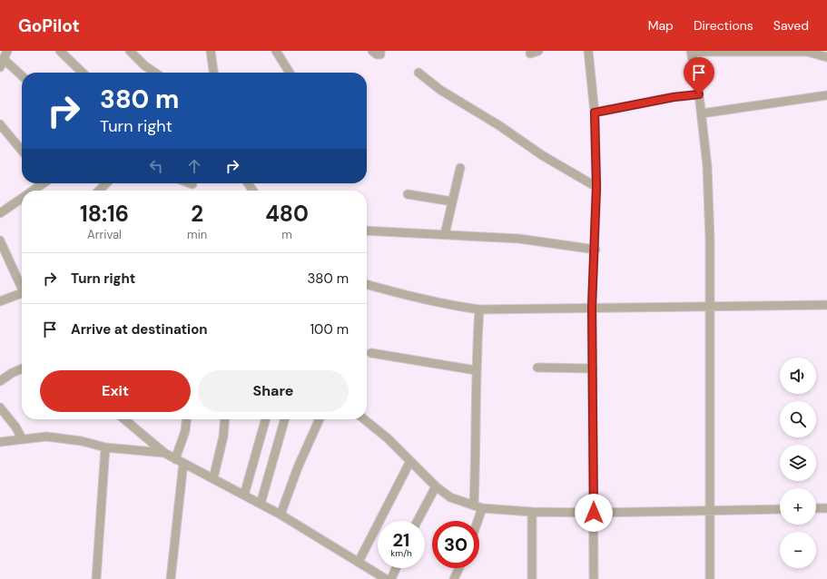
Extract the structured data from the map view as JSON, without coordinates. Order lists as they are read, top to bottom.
{
  "page": {
    "header": "GoPilot",
    "nav": ["Map", "Directions", "Saved"],
    "turn": ["380 m", "Turn right"],
    "eta": [
      "18:16",
      "Arrival",
      "2",
      "min",
      "480",
      "m"
    ],
    "list": [
      {
        "name": "Turn right",
        "value": "380 m"
      },
      {
        "name": "Arrive at destination",
        "value": "100 m"
      }
    ],
    "map_buttons": ["+", "−"],
    "buttons": ["Exit", "Share"],
    "speed": "21 km/h",
    "limit": "30"
  }
}
